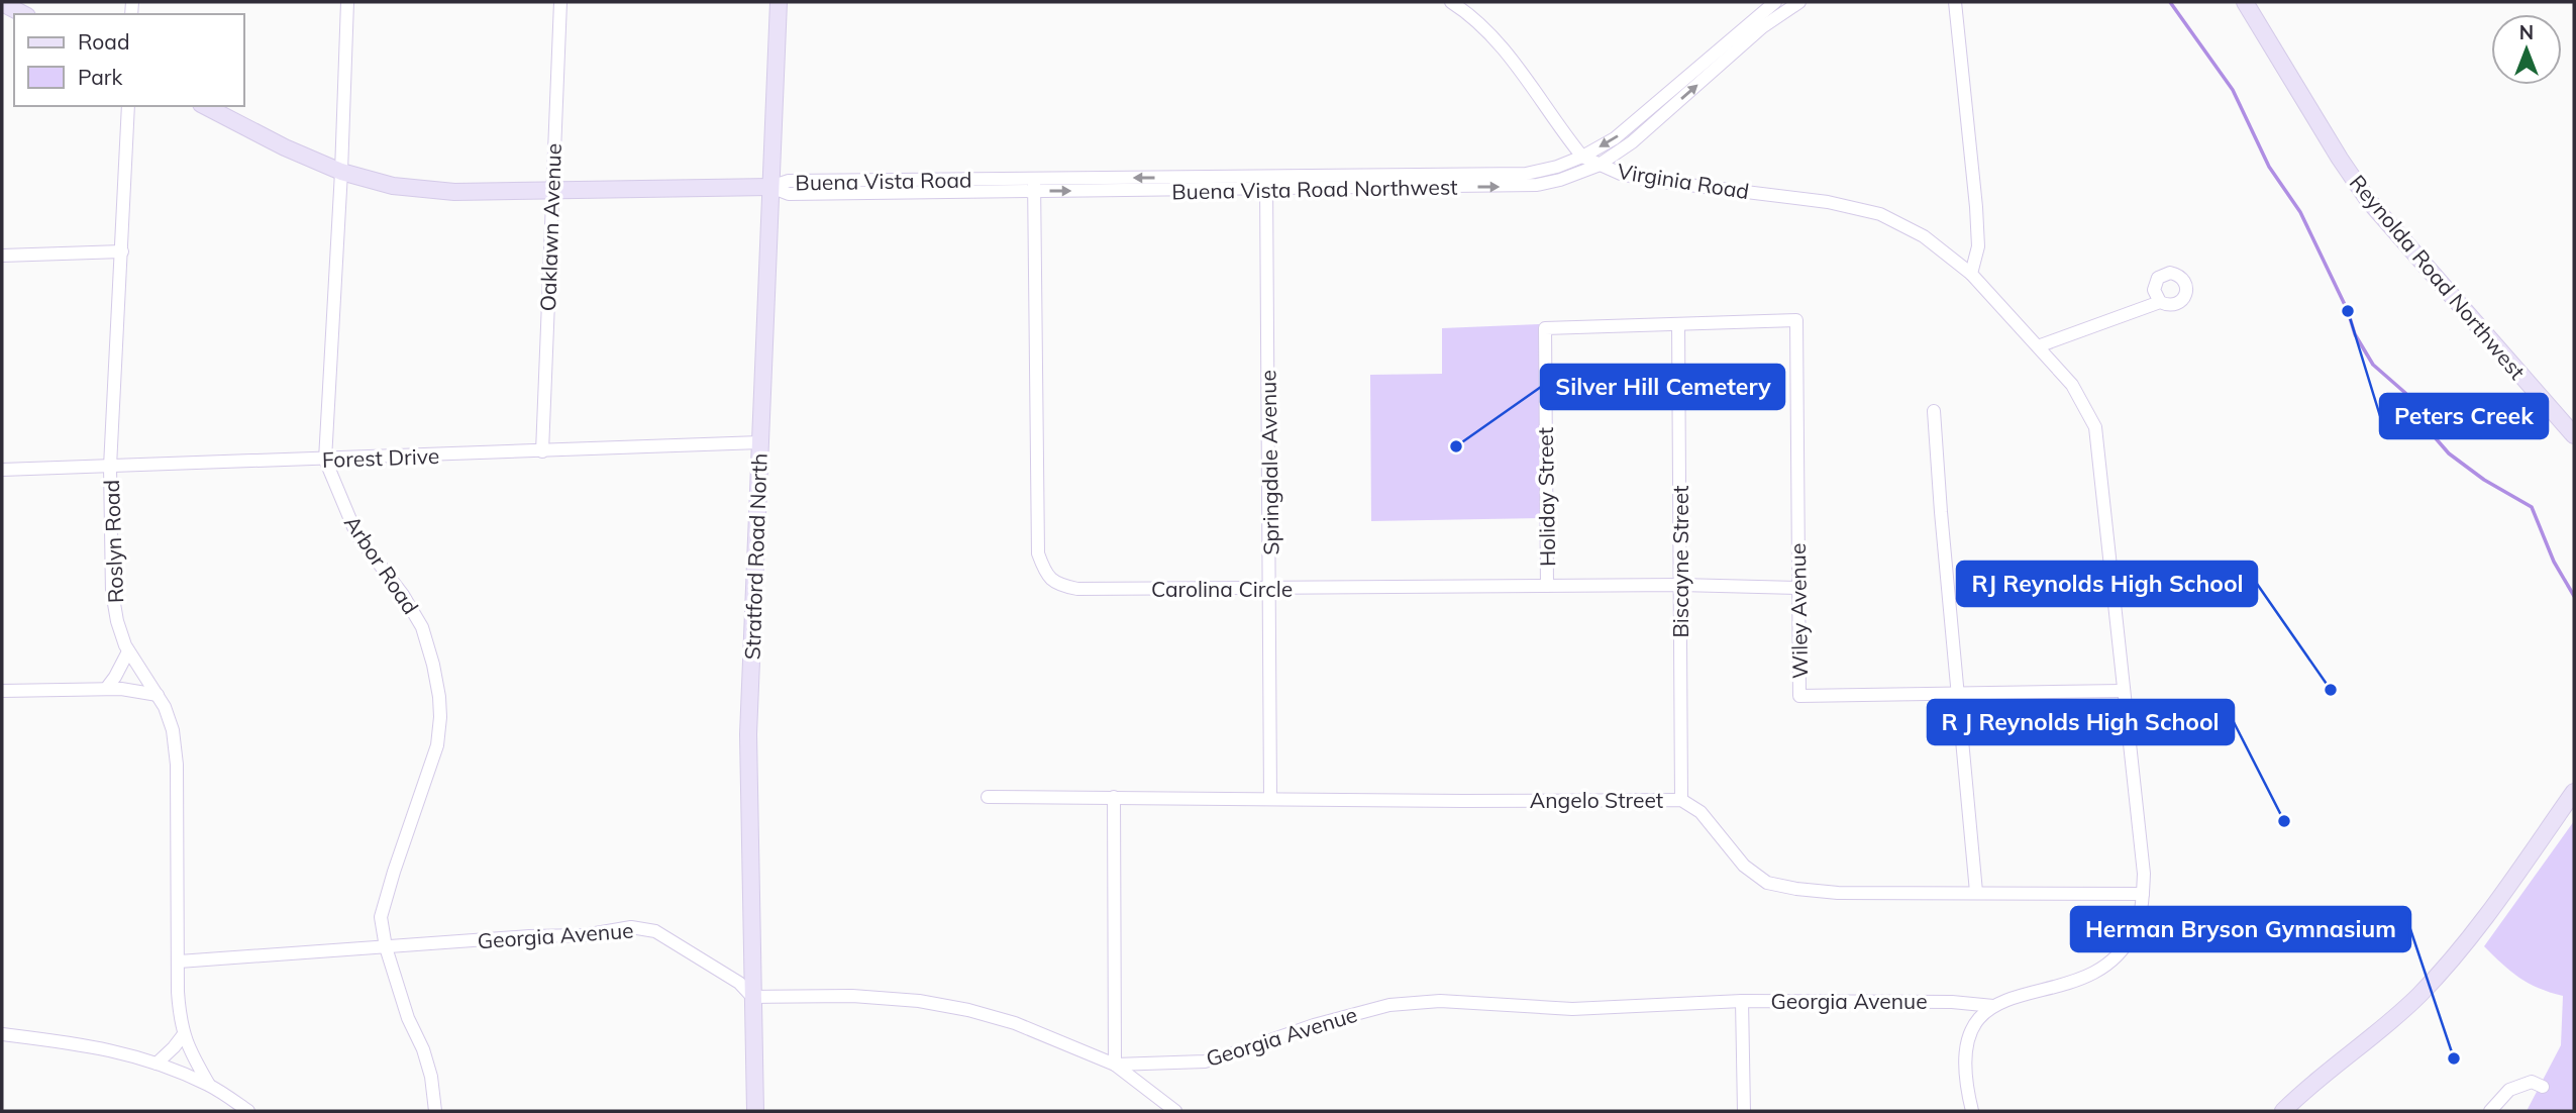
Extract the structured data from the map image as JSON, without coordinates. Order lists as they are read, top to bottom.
{
  "streets": {
    "main road": ["Buena Vista Road", "Reynolda Road Northwest", "Stratford Road North"],
    "street": [
      "Virginia Road",
      "Buena Vista Road Northwest",
      "Oaklawn Avenue",
      "Forest Drive",
      "Springdale Avenue",
      "Holiday Street",
      "Roslyn Road",
      "Biscayne Street",
      "Arbor Road",
      "Carolina Circle",
      "Wiley Avenue",
      "Angelo Street",
      "Georgia Avenue"
    ]
  },
  "crossings": [
    ["Buena Vista Road", "Virginia Road"],
    ["Buena Vista Road", "Buena Vista Road Northwest"],
    ["Buena Vista Road", "Oaklawn Avenue"],
    ["Buena Vista Road", "Springdale Avenue"],
    ["Buena Vista Road", "Stratford Road North"],
    ["Buena Vista Road", "Arbor Road"],
    ["Buena Vista Road", "Carolina Circle"],
    ["Virginia Road", "Buena Vista Road Northwest"],
    ["Virginia Road", "Wiley Avenue"],
    ["Virginia Road", "Angelo Street"],
    ["Virginia Road", "Georgia Avenue"],
    ["Buena Vista Road Northwest", "Springdale Avenue"],
    ["Oaklawn Avenue", "Forest Drive"],
    ["Forest Drive", "Roslyn Road"],
    ["Forest Drive", "Stratford Road North"],
    ["Forest Drive", "Arbor Road"],
    ["Springdale Avenue", "Carolina Circle"],
    ["Springdale Avenue", "Angelo Street"],
    ["Holiday Street", "Biscayne Street"],
    ["Holiday Street", "Carolina Circle"],
    ["Holiday Street", "Wiley Avenue"],
    ["Roslyn Road", "Georgia Avenue"],
    ["Stratford Road North", "Georgia Avenue"],
    ["Biscayne Street", "Carolina Circle"],
    ["Biscayne Street", "Wiley Avenue"],
    ["Biscayne Street", "Angelo Street"],
    ["Arbor Road", "Georgia Avenue"],
    ["Carolina Circle", "Wiley Avenue"]
  ],
  "places": [
    "Peters Creek",
    "Silver Hill Cemetery",
    "RJ Reynolds High School",
    "R J Reynolds High School",
    "Herman Bryson Gymnasium"
  ],
  "legend": ["Road", "Park"],
  "north": "top"
}
